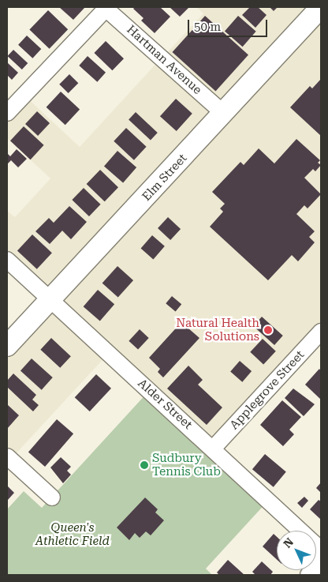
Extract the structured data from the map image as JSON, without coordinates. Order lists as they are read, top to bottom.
{
  "streets": {
    "main road": ["Elm Street"],
    "street": ["Hartman Avenue", "Applegrove Street", "Alder Street"]
  },
  "crossings": [
    ["Hartman Avenue", "Elm Street"],
    ["Elm Street", "Alder Street"],
    ["Applegrove Street", "Alder Street"]
  ],
  "parks": ["Queen's Athletic Field"],
  "places": ["Natural Health Solutions", "Sudbury Tennis Club"],
  "scale_bar": "50 m",
  "north": "top left"
}
